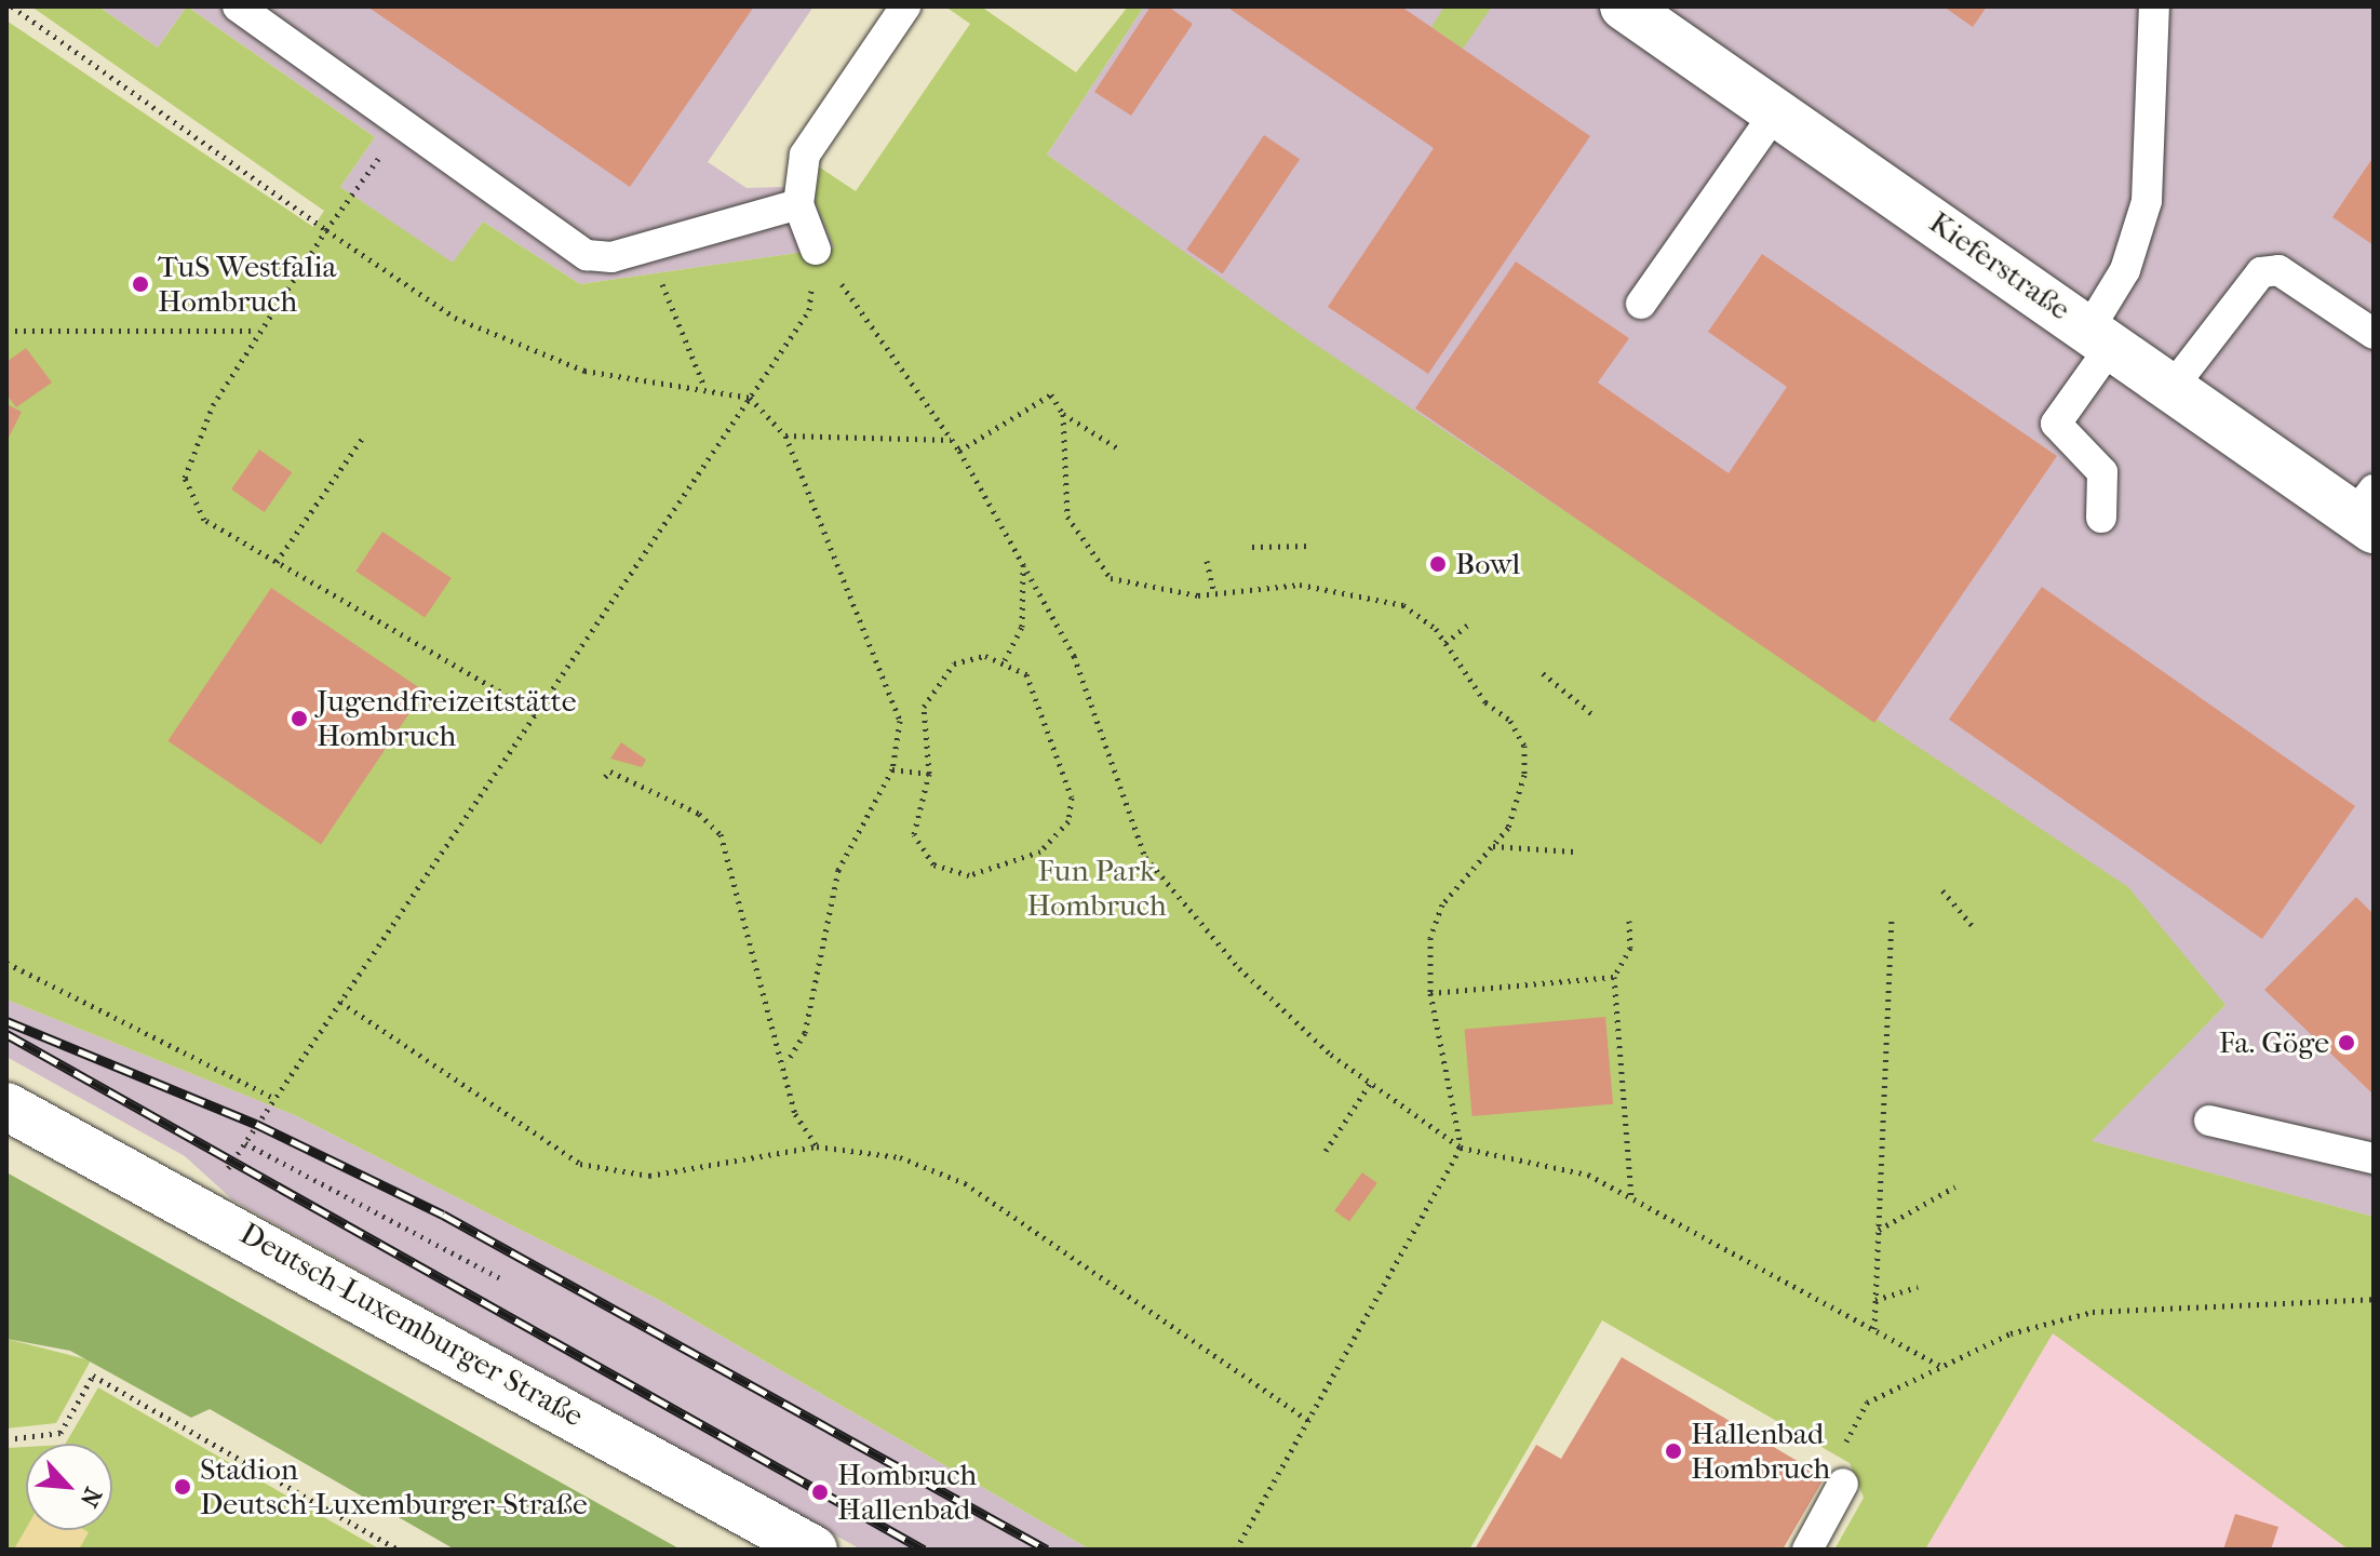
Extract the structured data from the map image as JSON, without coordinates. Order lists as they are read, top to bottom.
{
  "streets": {
    "street": ["Kieferstraße", "Deutsch-Luxemburger Straße"]
  },
  "parks": ["Fun Park Hombruch"],
  "places": [
    "TuS Westfalia Hombruch",
    "Bowl",
    "Jugendfreizeitstätte Hombruch",
    "Fa. Göge",
    "Hallenbad Hombruch",
    "Stadion Deutsch-Luxemburger-Straße",
    "Hombruch Hallenbad"
  ],
  "north": "bottom right"
}
